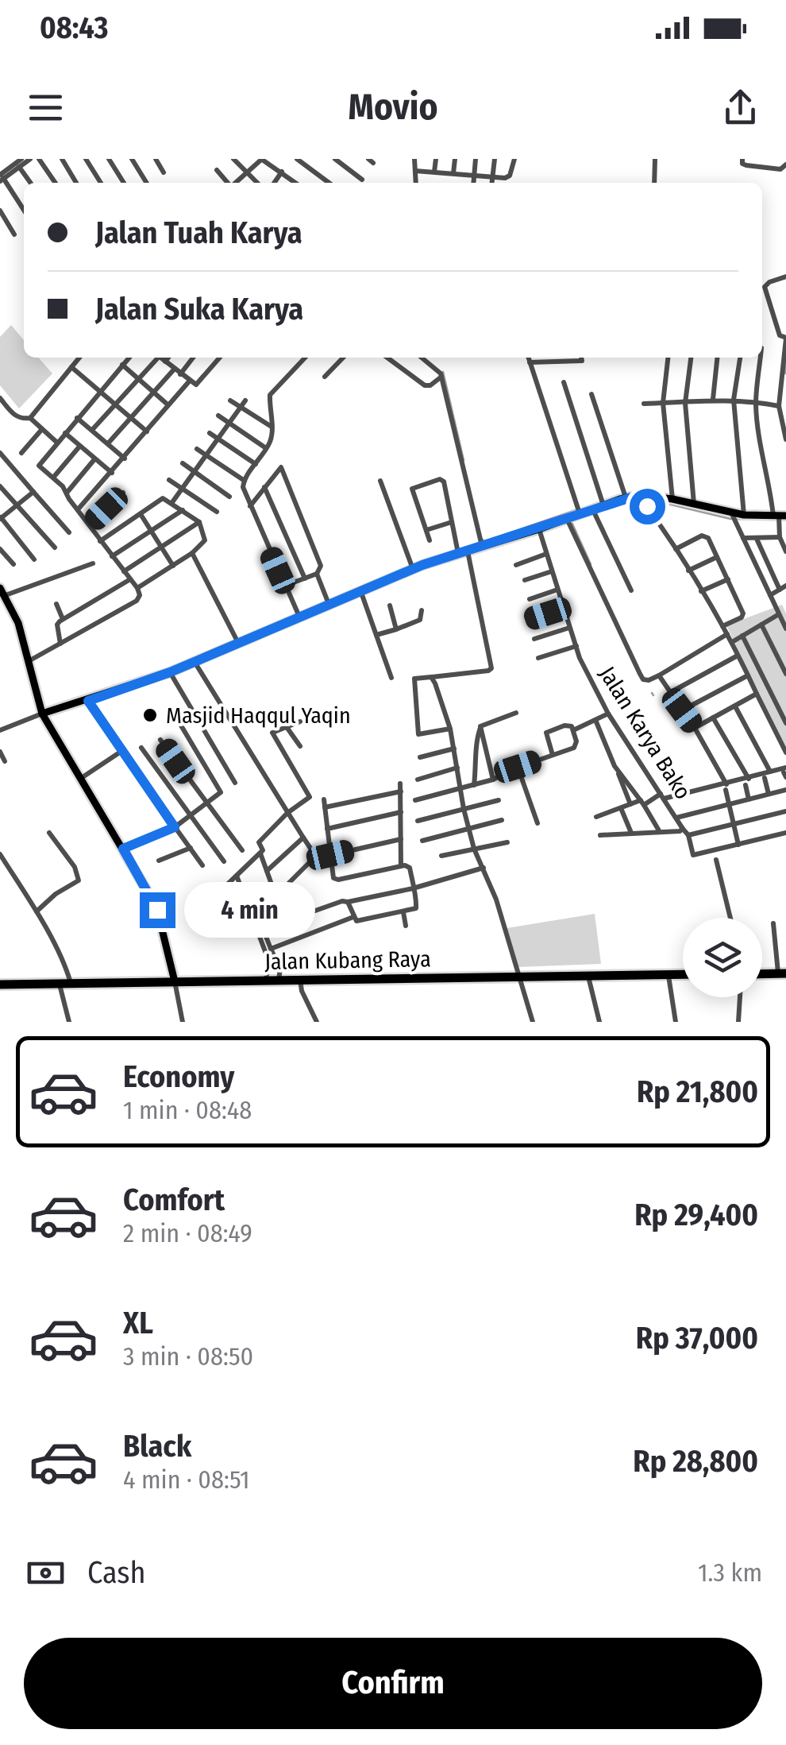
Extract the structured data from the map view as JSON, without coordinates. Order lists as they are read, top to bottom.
{
  "streets": {
    "highway": ["Jalan Kubang Raya"],
    "street": ["Jalan Karya Bako"]
  },
  "places": ["Masjid Haqqul Yaqin"],
  "page": {
    "status": "08:43",
    "header": "Movio",
    "banner": ["Jalan Tuah Karya", "Jalan Suka Karya"],
    "bubble": "4 min",
    "list": [
      {
        "name": "Economy",
        "note": "1 min · 08:48",
        "value": "Rp 21,800"
      },
      {
        "name": "Comfort",
        "note": "2 min · 08:49",
        "value": "Rp 29,400"
      },
      {
        "name": "XL",
        "note": "3 min · 08:50",
        "value": "Rp 37,000"
      },
      {
        "name": "Black",
        "note": "4 min · 08:51",
        "value": "Rp 28,800"
      }
    ],
    "pay": ["Cash", "1.3 km"],
    "buttons": "Confirm"
  }
}
